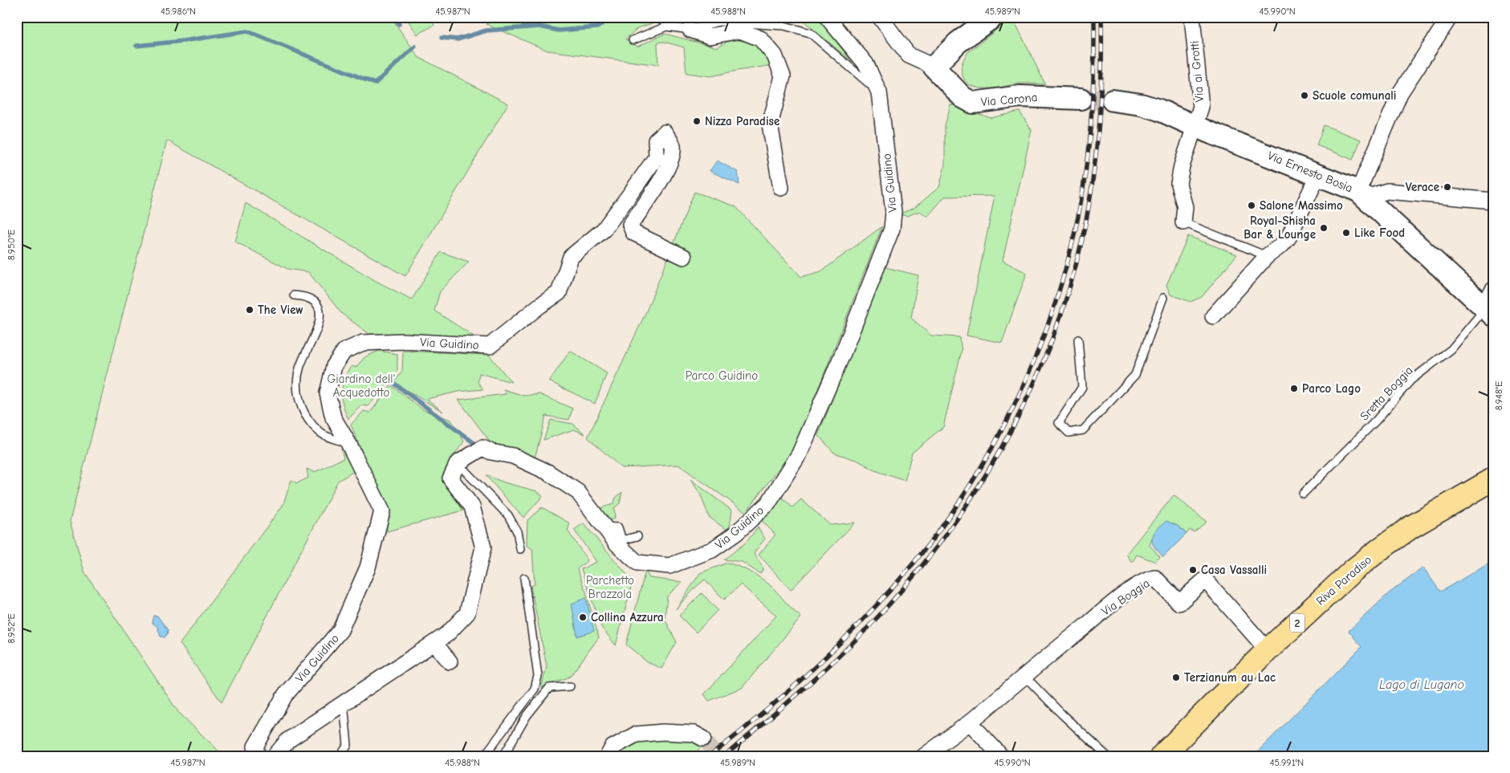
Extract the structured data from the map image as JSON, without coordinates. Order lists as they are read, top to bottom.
{
  "streets": {
    "main road": ["Riva Paradiso", "2"],
    "street": [
      "Via ai Grotti",
      "Via Carona",
      "Via Ernesto Bosia",
      "Via Guidino",
      "Via Boggia"
    ],
    "lane": ["Sretta Boggia"]
  },
  "crossings": [
    ["Via ai Grotti", "Via Ernesto Bosia"],
    ["Via Ernesto Bosia", "Sretta Boggia"],
    ["Riva Paradiso", "Via Boggia"]
  ],
  "water": ["Lago di Lugano"],
  "parks": ["Parco Guidino", "Giardino dell' Acquedotto", "Parchetto Brazzola"],
  "places": [
    "Scuole comunali",
    "Nizza Paradise",
    "Verace",
    "Salone Massimo",
    "Royal-Shisha Bar & Lounge",
    "Like Food",
    "The View",
    "Parco Lago",
    "Casa Vassalli",
    "Collina Azzura",
    "Terzianum au Lac"
  ],
  "coordinates": [
    "45.986°N",
    "45.987°N",
    "45.988°N",
    "45.989°N",
    "45.990°N",
    "8.950°E",
    "8.948°E",
    "8.952°E",
    "45.991°N"
  ]
}
